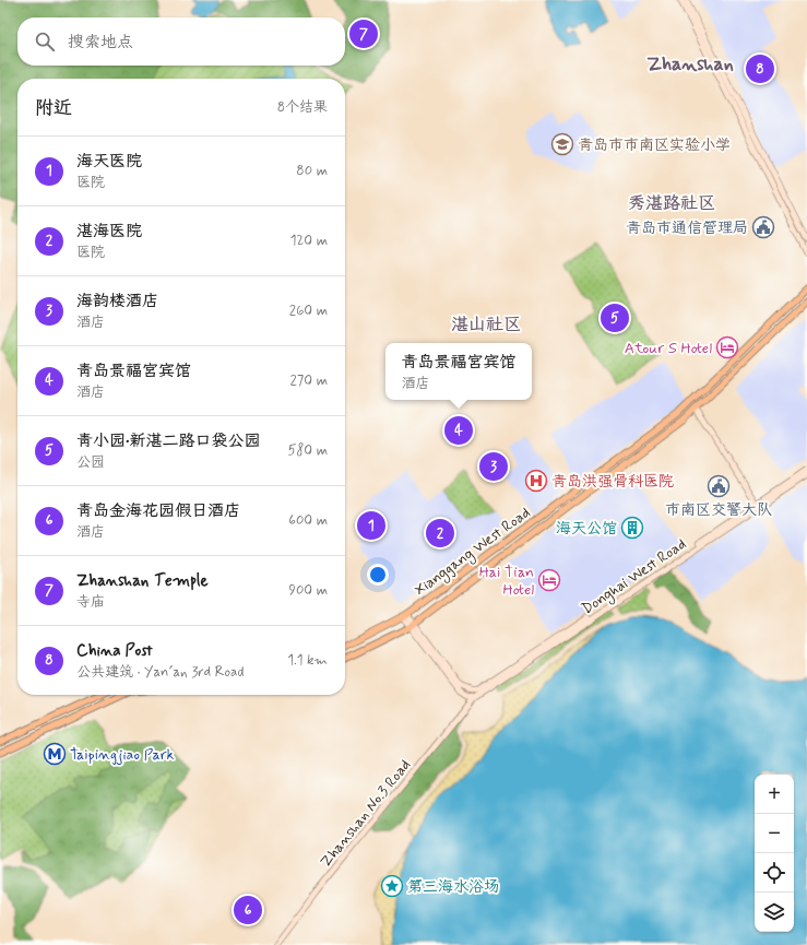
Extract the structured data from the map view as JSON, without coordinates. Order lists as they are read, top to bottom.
{
  "streets": {
    "main road": ["Xianggang West Road", "Donghai West Road", "Zhanshan No.3 Road"]
  },
  "crossings": [
    ["Xianggang West Road", "Donghai West Road"],
    ["Donghai West Road", "Zhanshan No.3 Road"]
  ],
  "districts": ["Zhanshan", "秀湛路社区", "湛山社区"],
  "places": {
    "school or university": ["青岛市市南区实验小学"],
    "public building": ["青岛市通信管理局", "市南区交警大队"],
    "hotel": ["Atour S Hotel", "Hai Tian Hotel"],
    "hospital": ["青岛洪强骨科医院"],
    "building": ["海天公馆"],
    "metro station": ["Taipingjiao Park"],
    "place": ["第三海水浴场"]
  },
  "page": {
    "pins": [
      "7",
      "8",
      "5",
      "4",
      "3",
      "1",
      "2",
      "6"
    ],
    "search": "搜索地点",
    "heading": ["附近", "8个结果"],
    "list": [
      {
        "mark": "1",
        "name": "海天医院",
        "note": "医院",
        "value": "80 m"
      },
      {
        "mark": "2",
        "name": "湛海医院",
        "note": "医院",
        "value": "120 m"
      },
      {
        "mark": "3",
        "name": "海韵楼酒店",
        "note": "酒店",
        "value": "260 m"
      },
      {
        "mark": "4",
        "name": "青岛景福宫宾馆",
        "note": "酒店",
        "value": "270 m"
      },
      {
        "mark": "5",
        "name": "青小园·新湛二路口袋公园",
        "note": "公园",
        "value": "580 m"
      },
      {
        "mark": "6",
        "name": "青岛金海花园假日酒店",
        "note": "酒店",
        "value": "600 m"
      },
      {
        "mark": "7",
        "name": "Zhanshan Temple",
        "note": "寺庙",
        "value": "900 m"
      },
      {
        "mark": "8",
        "name": "China Post",
        "note": "公共建筑 · Yan´an 3rd Road",
        "value": "1.1 km"
      }
    ],
    "popup": ["青岛景福宫宾馆", "酒店"],
    "map_buttons": ["+", "−"]
  }
}
